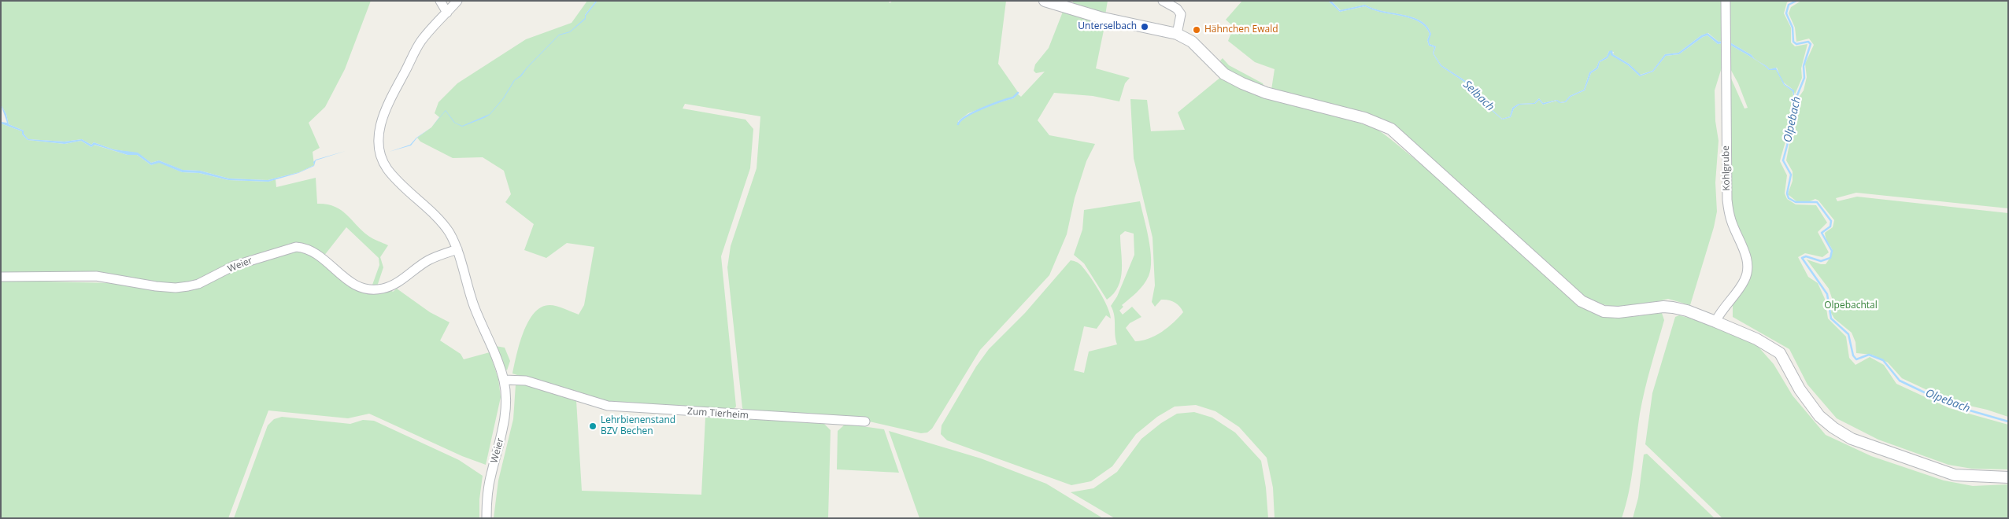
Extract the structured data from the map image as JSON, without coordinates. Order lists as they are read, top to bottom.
{
  "streets": {
    "street": ["Kohlgrube", "Weier", "Zum Tierheim"]
  },
  "crossings": [
    ["Weier", "Zum Tierheim"]
  ],
  "water": ["Selbach", "Olpebach"],
  "parks": ["Olpebachtal"],
  "places": ["Unterselbach", "Hähnchen Ewald", "Lehrbienenstand BZV Bechen"]
}
